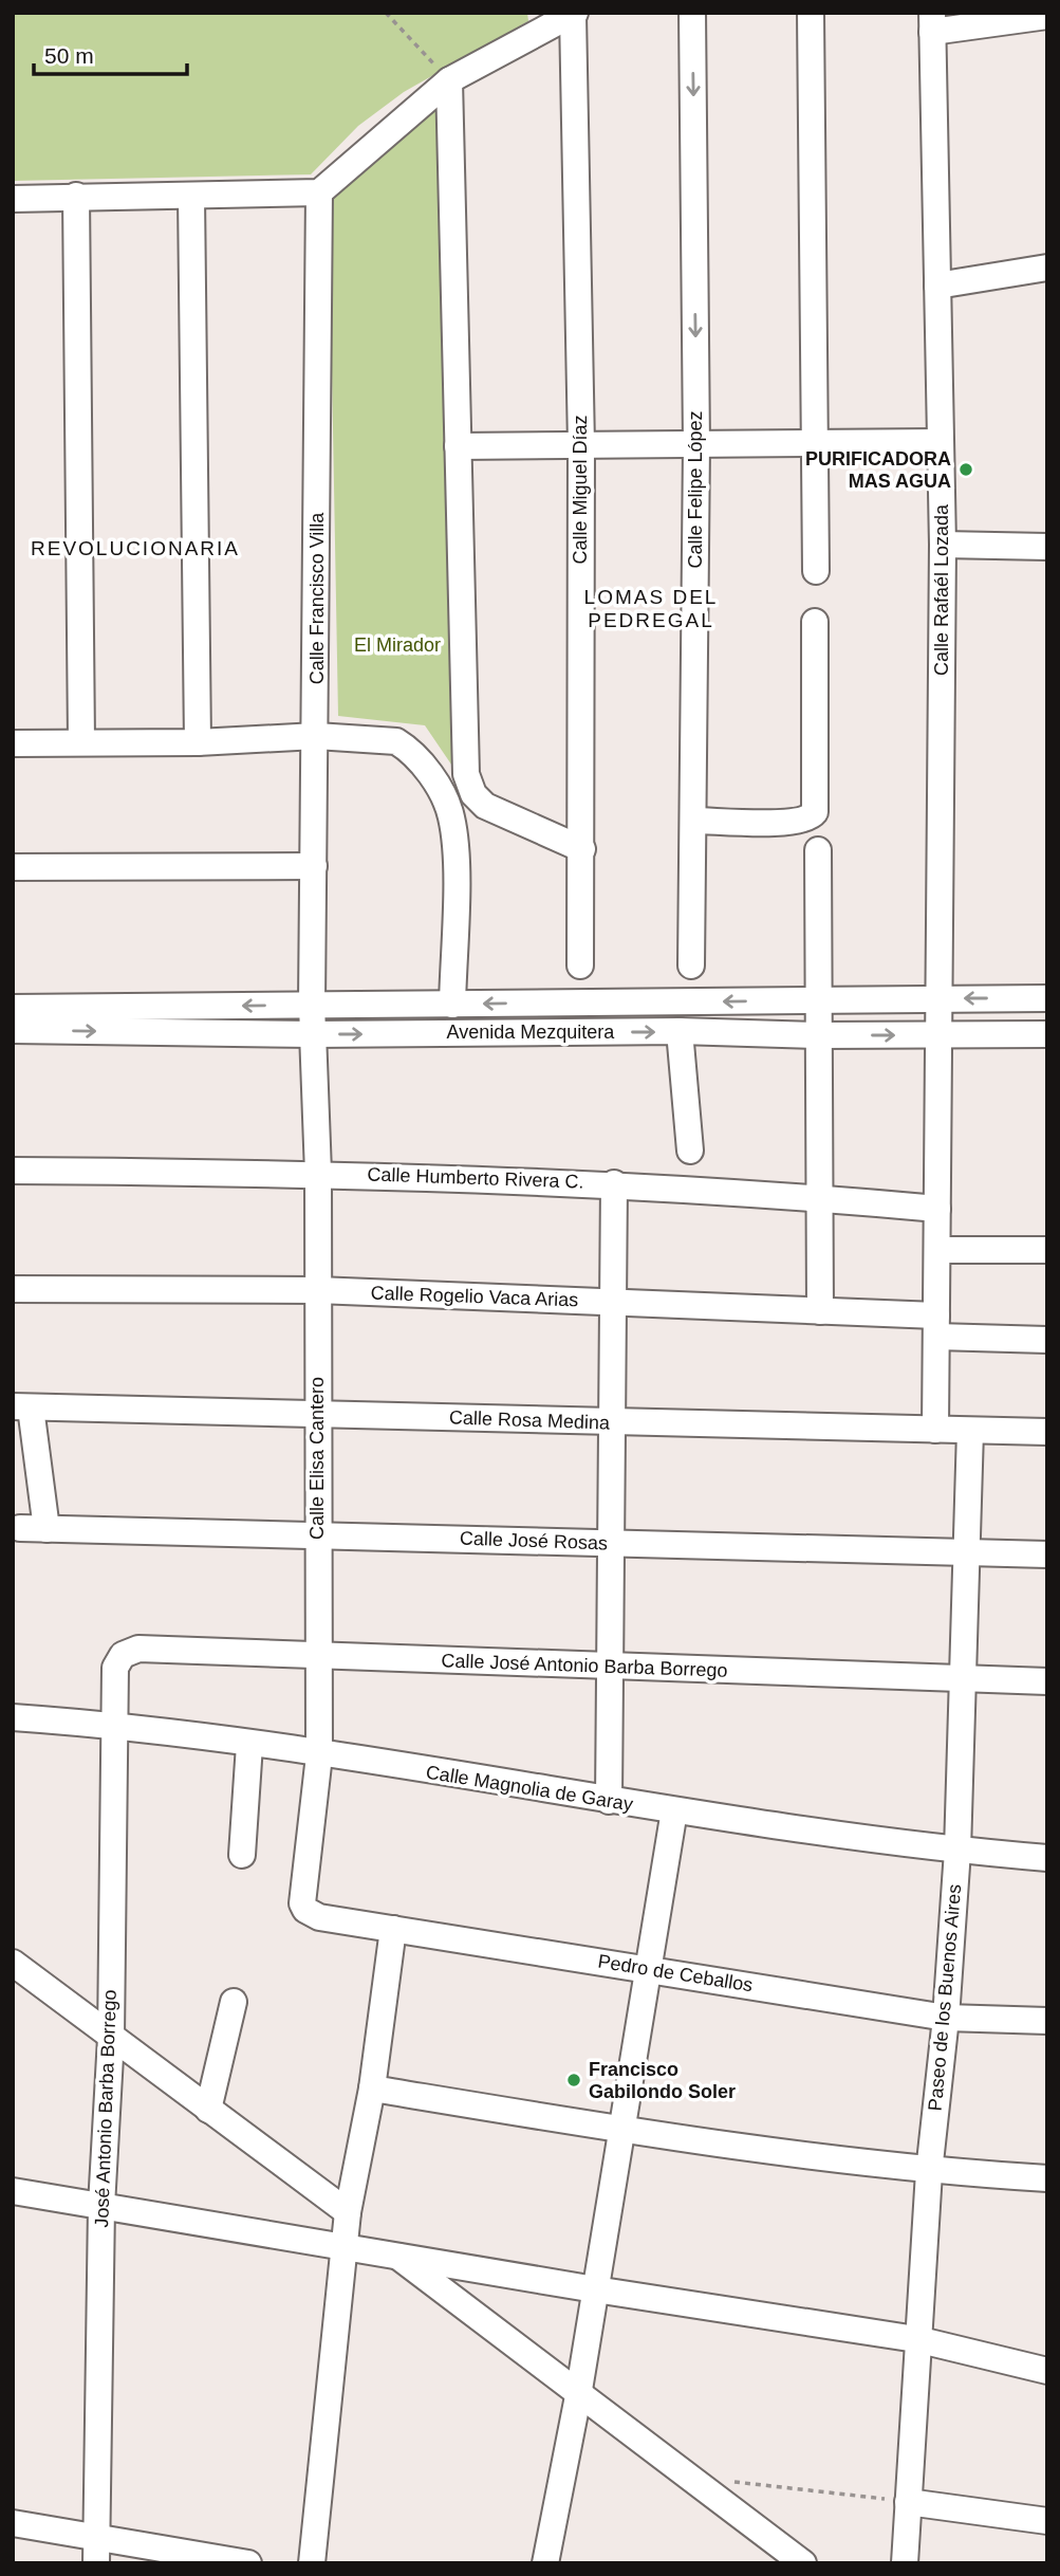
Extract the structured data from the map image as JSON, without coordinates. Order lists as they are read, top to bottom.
{
  "streets": {
    "street": [
      "Calle Miguel Díaz",
      "Calle Felipe López",
      "Calle Rafaél Lozada",
      "Calle Francisco Villa",
      "Avenida Mezquitera",
      "Calle Humberto Rivera C.",
      "Calle Rogelio Vaca Arias",
      "Calle Rosa Medina",
      "Calle Elisa Cantero",
      "Calle José Rosas",
      "Calle José Antonio Barba Borrego",
      "Calle Magnolia de Garay",
      "Pedro de Ceballos",
      "Paseo de los Buenos Aires",
      "José Antonio Barba Borrego"
    ]
  },
  "crossings": [
    ["Calle Rafaél Lozada", "Avenida Mezquitera"],
    ["Calle Rafaél Lozada", "Calle Humberto Rivera C."],
    ["Calle Rafaél Lozada", "Calle Rogelio Vaca Arias"],
    ["Calle Rafaél Lozada", "Calle Rosa Medina"],
    ["Calle Francisco Villa", "Avenida Mezquitera"],
    ["Calle Francisco Villa", "Calle Elisa Cantero"],
    ["Avenida Mezquitera", "Calle Elisa Cantero"],
    ["Calle Humberto Rivera C.", "Calle Elisa Cantero"],
    ["Calle Rogelio Vaca Arias", "Calle Elisa Cantero"],
    ["Calle Rosa Medina", "Calle Elisa Cantero"],
    ["Calle Rosa Medina", "Calle José Rosas"],
    ["Calle Rosa Medina", "Paseo de los Buenos Aires"],
    ["Calle Elisa Cantero", "Calle José Rosas"],
    ["Calle Elisa Cantero", "Calle José Antonio Barba Borrego"],
    ["Calle Elisa Cantero", "Calle Magnolia de Garay"],
    ["Calle Elisa Cantero", "Pedro de Ceballos"],
    ["Calle José Rosas", "Paseo de los Buenos Aires"],
    ["Calle José Antonio Barba Borrego", "Paseo de los Buenos Aires"],
    ["Calle José Antonio Barba Borrego", "José Antonio Barba Borrego"],
    ["Calle Magnolia de Garay", "Paseo de los Buenos Aires"],
    ["Calle Magnolia de Garay", "José Antonio Barba Borrego"],
    ["Pedro de Ceballos", "Paseo de los Buenos Aires"]
  ],
  "districts": ["REVOLUCIONARIA", "LOMAS DEL PEDREGAL"],
  "parks": ["El Mirador"],
  "places": ["PURIFICADORA MAS AGUA", "Francisco Gabilondo Soler"],
  "scale_bar": "50 m"
}
